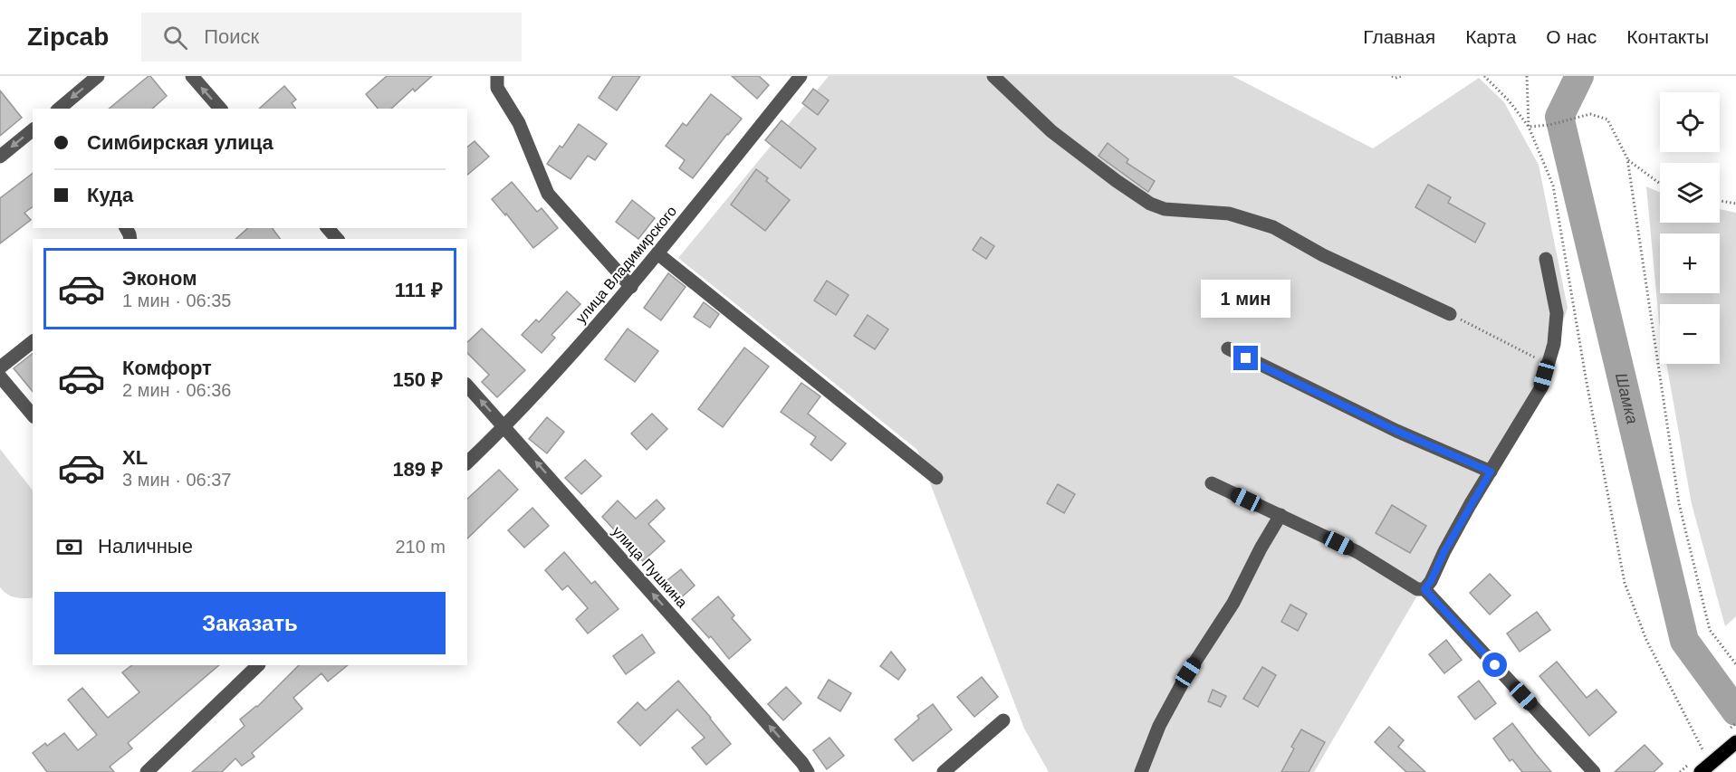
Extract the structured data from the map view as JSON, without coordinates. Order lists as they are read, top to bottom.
{
  "streets": {
    "street": ["улица Владимирского", "улица Пушкина"]
  },
  "crossings": [
    ["улица Владимирского", "улица Пушкина"]
  ],
  "one_way": ["улица Пушкина"],
  "water": ["Шамка"],
  "page": {
    "header": "Zipcab",
    "search": "Поиск",
    "nav": [
      "Главная",
      "Карта",
      "О нас",
      "Контакты"
    ],
    "map_buttons": ["+", "−"],
    "banner": ["Симбирская улица", "Куда"],
    "list": [
      {
        "name": "Эконом",
        "note": "1 мин · 06:35",
        "value": "111 ₽"
      },
      {
        "name": "Комфорт",
        "note": "2 мин · 06:36",
        "value": "150 ₽"
      },
      {
        "name": "XL",
        "note": "3 мин · 06:37",
        "value": "189 ₽"
      }
    ],
    "bubble": "1 мин",
    "pay": ["Наличные", "210 m"],
    "buttons": "Заказать"
  }
}
